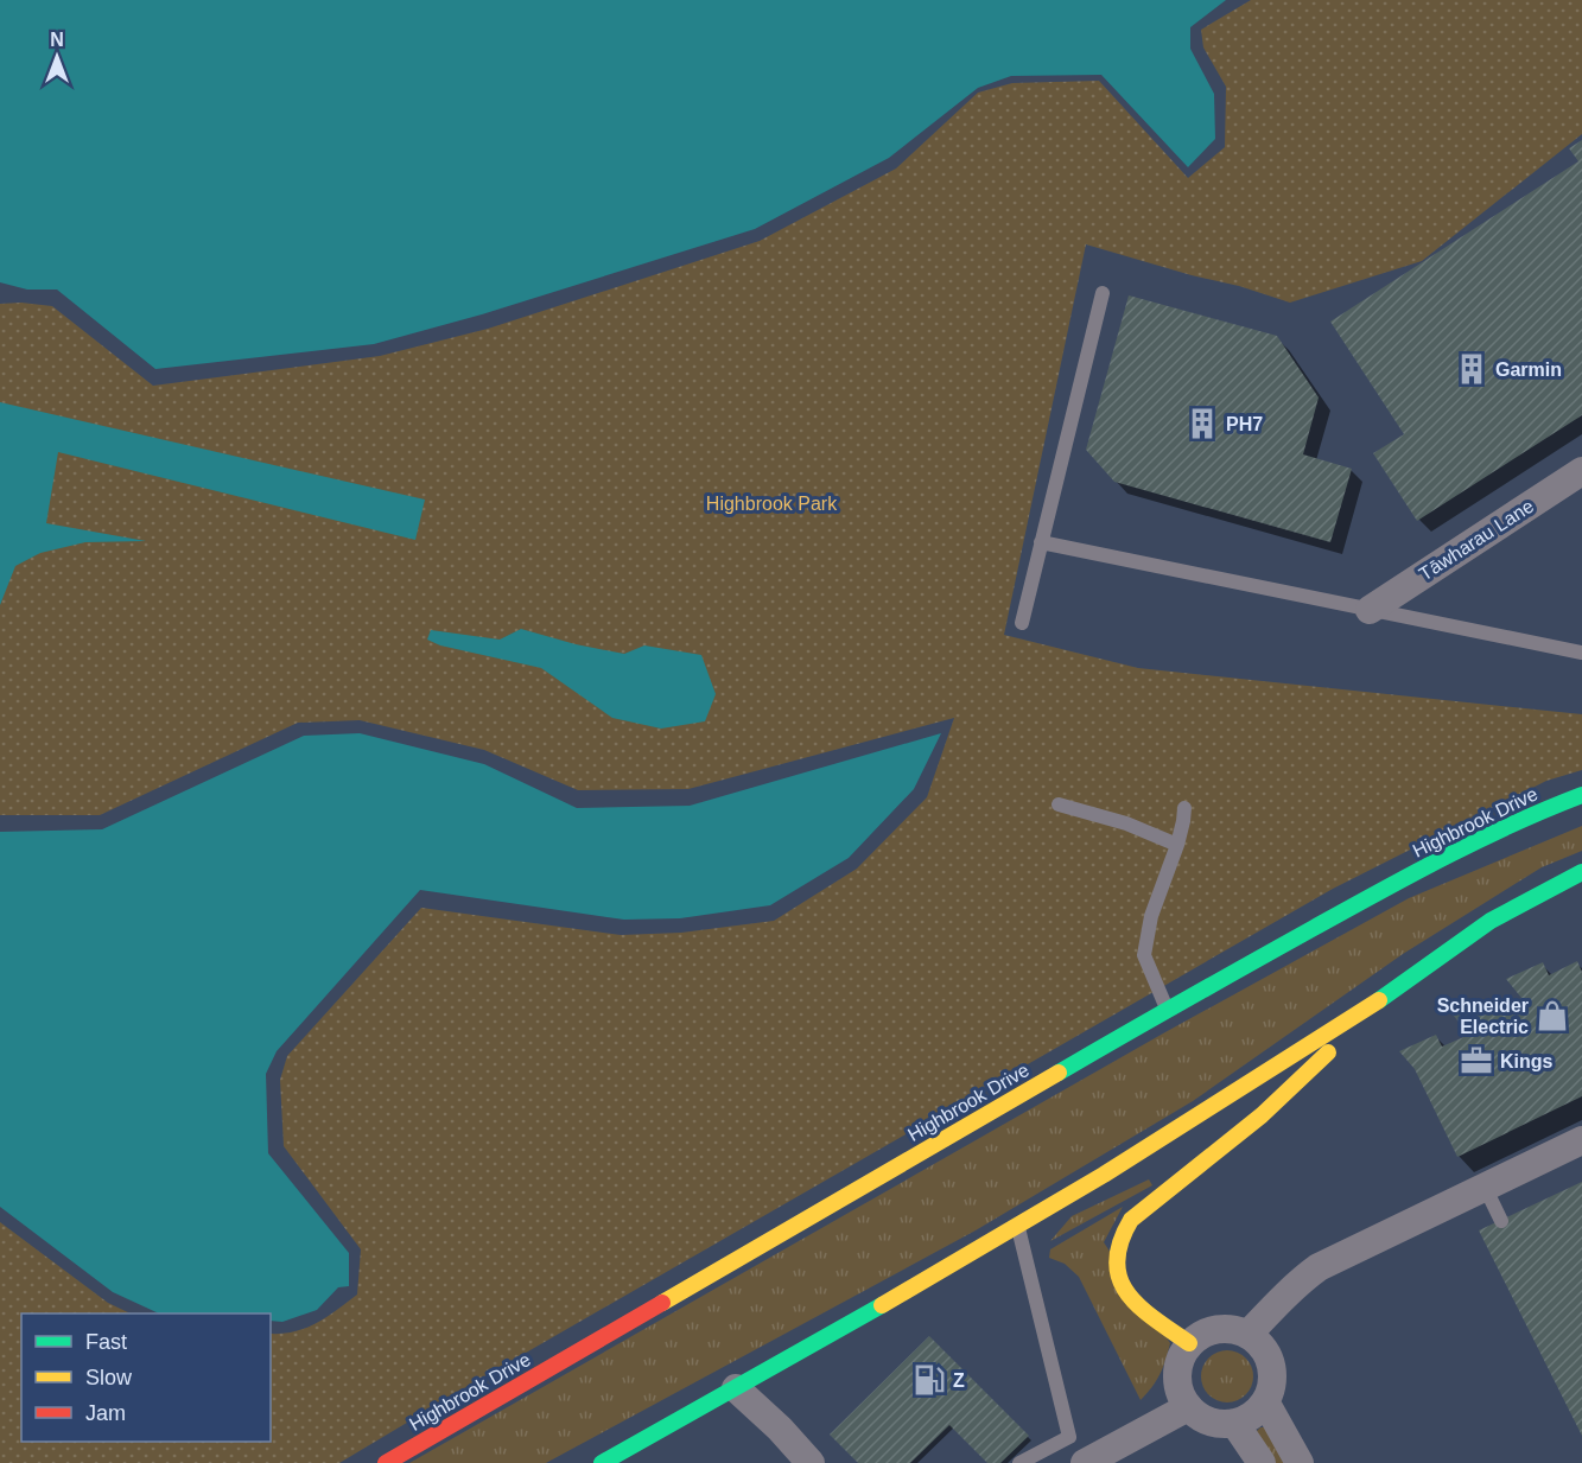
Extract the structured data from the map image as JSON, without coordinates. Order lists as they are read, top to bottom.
{
  "streets": {
    "main road": ["Highbrook Drive"],
    "street": ["Tāwharau Lane"]
  },
  "parks": ["Highbrook Park"],
  "places": {
    "building": ["Garmin", "PH7"],
    "shop": ["Schneider Electric"],
    "office": ["Kings"],
    "fuel station": ["Z"]
  },
  "legend": ["Fast", "Slow", "Jam"],
  "north": "top"
}
